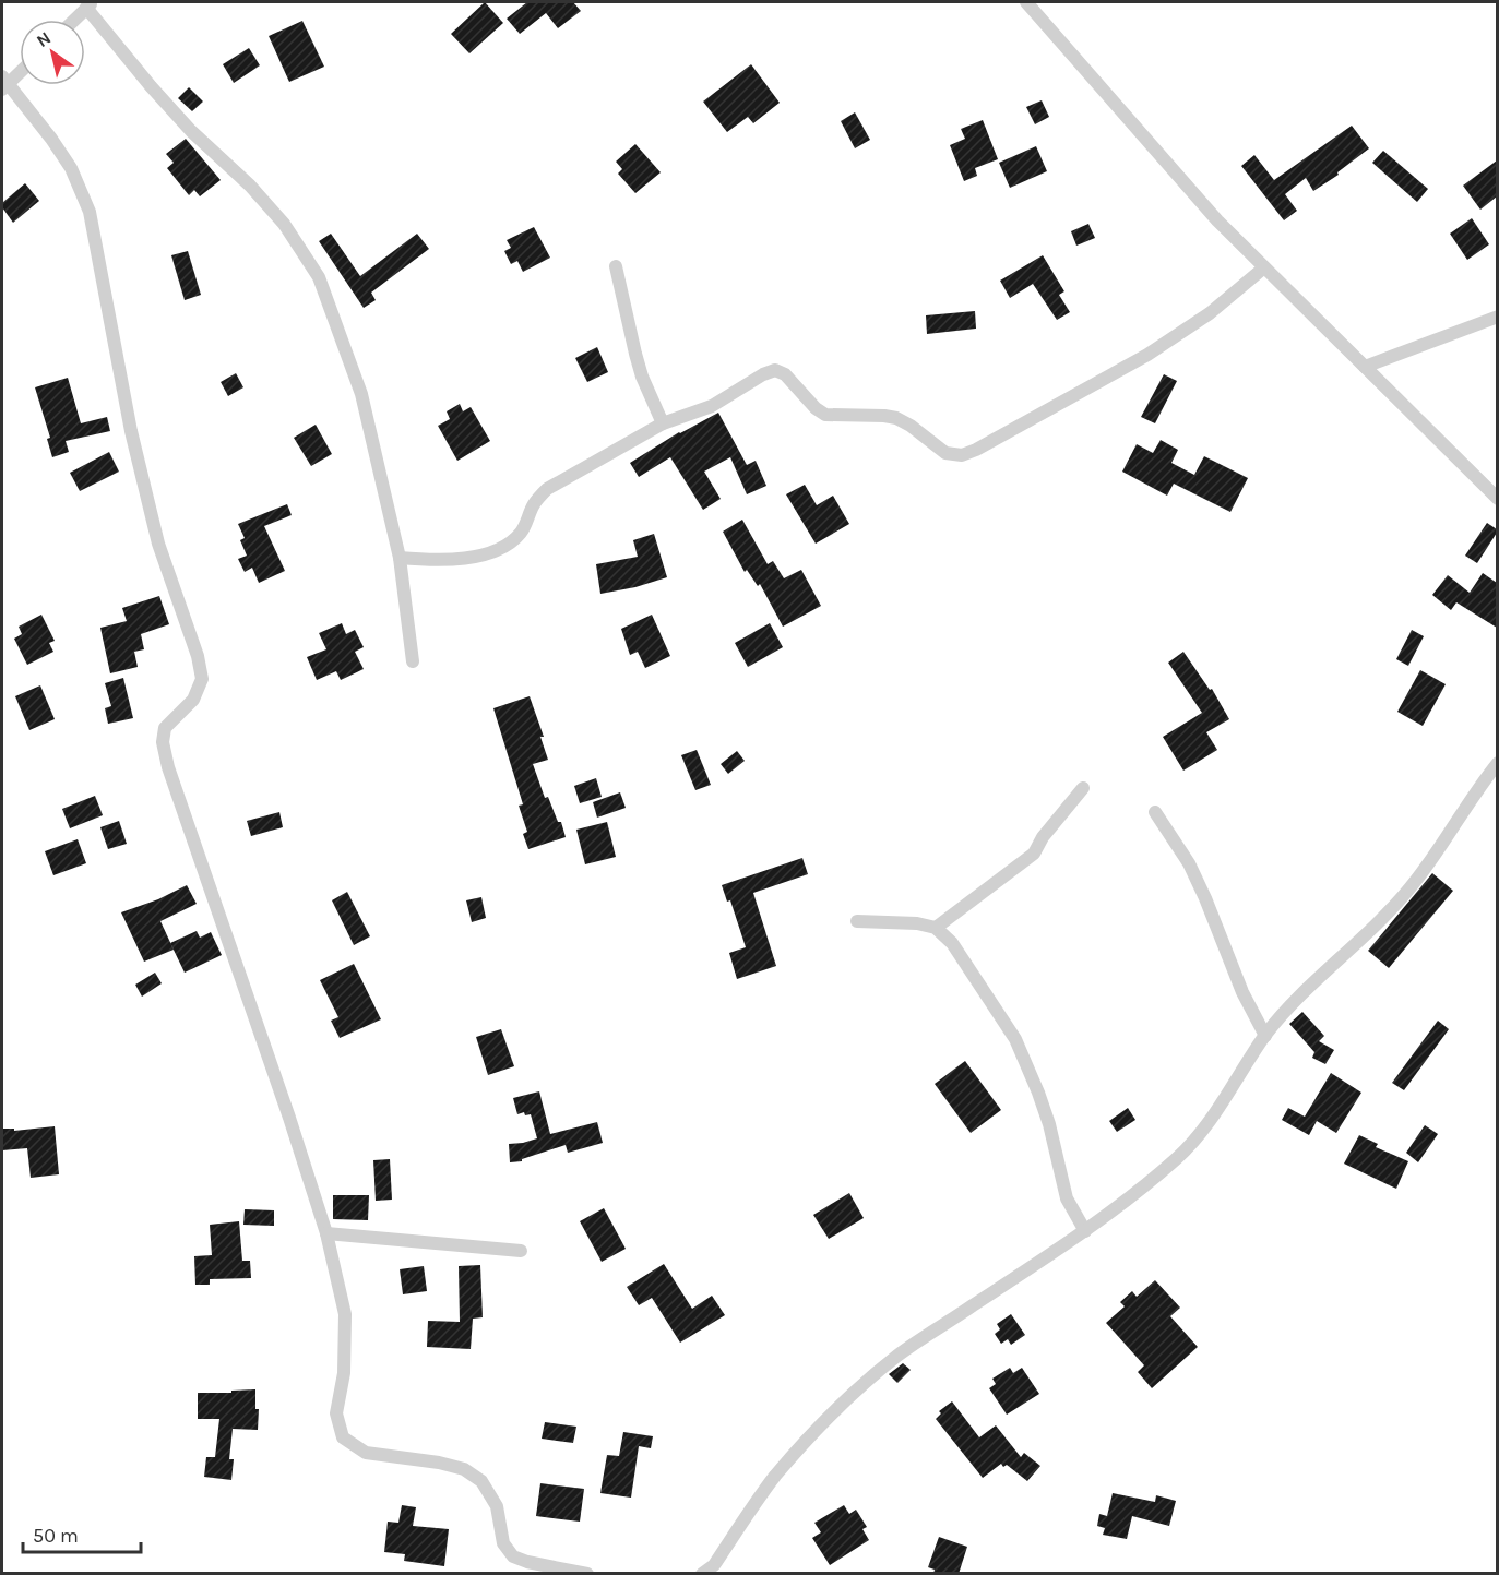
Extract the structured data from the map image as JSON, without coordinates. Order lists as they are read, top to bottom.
{
  "scale_bar": "50 m",
  "north": "top left"
}
